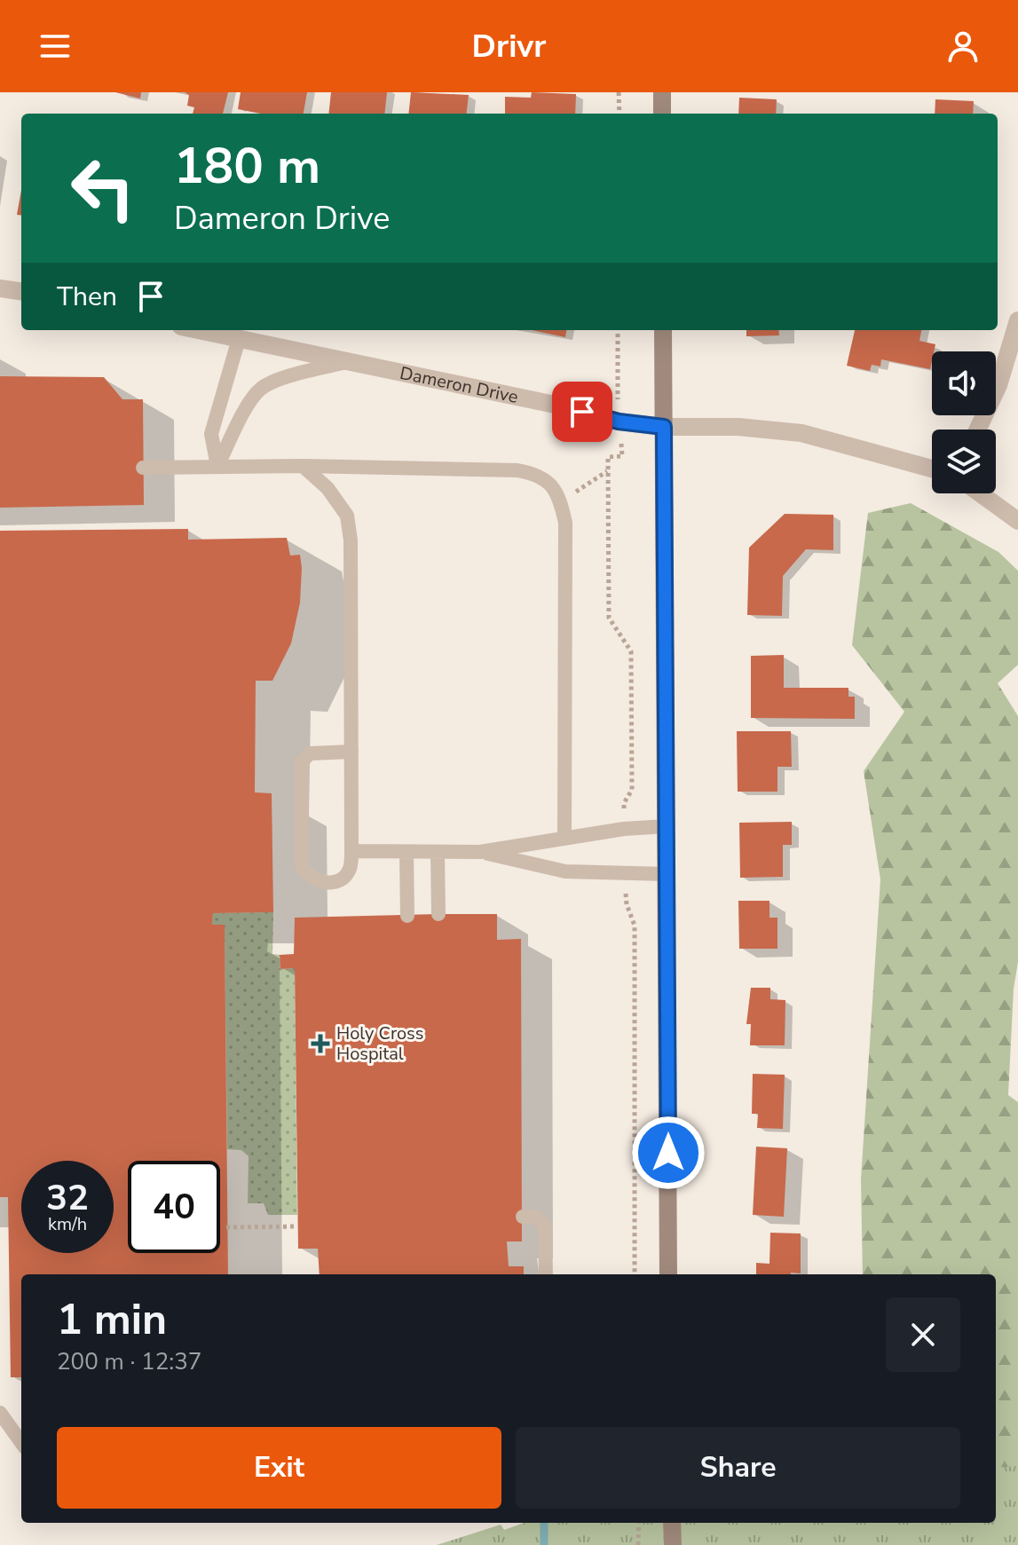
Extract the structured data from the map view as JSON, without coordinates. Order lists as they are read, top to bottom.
{
  "streets": {
    "street": ["Dameron Drive"]
  },
  "places": {
    "health": ["Holy Cross Hospital"]
  },
  "page": {
    "header": "Drivr",
    "turn": ["180 m", "Dameron Drive"],
    "then": "Then",
    "speed": "32 km/h",
    "limit": "40",
    "heading": ["1 min", "200 m · 12:37"],
    "buttons": ["Exit", "Share"]
  }
}
